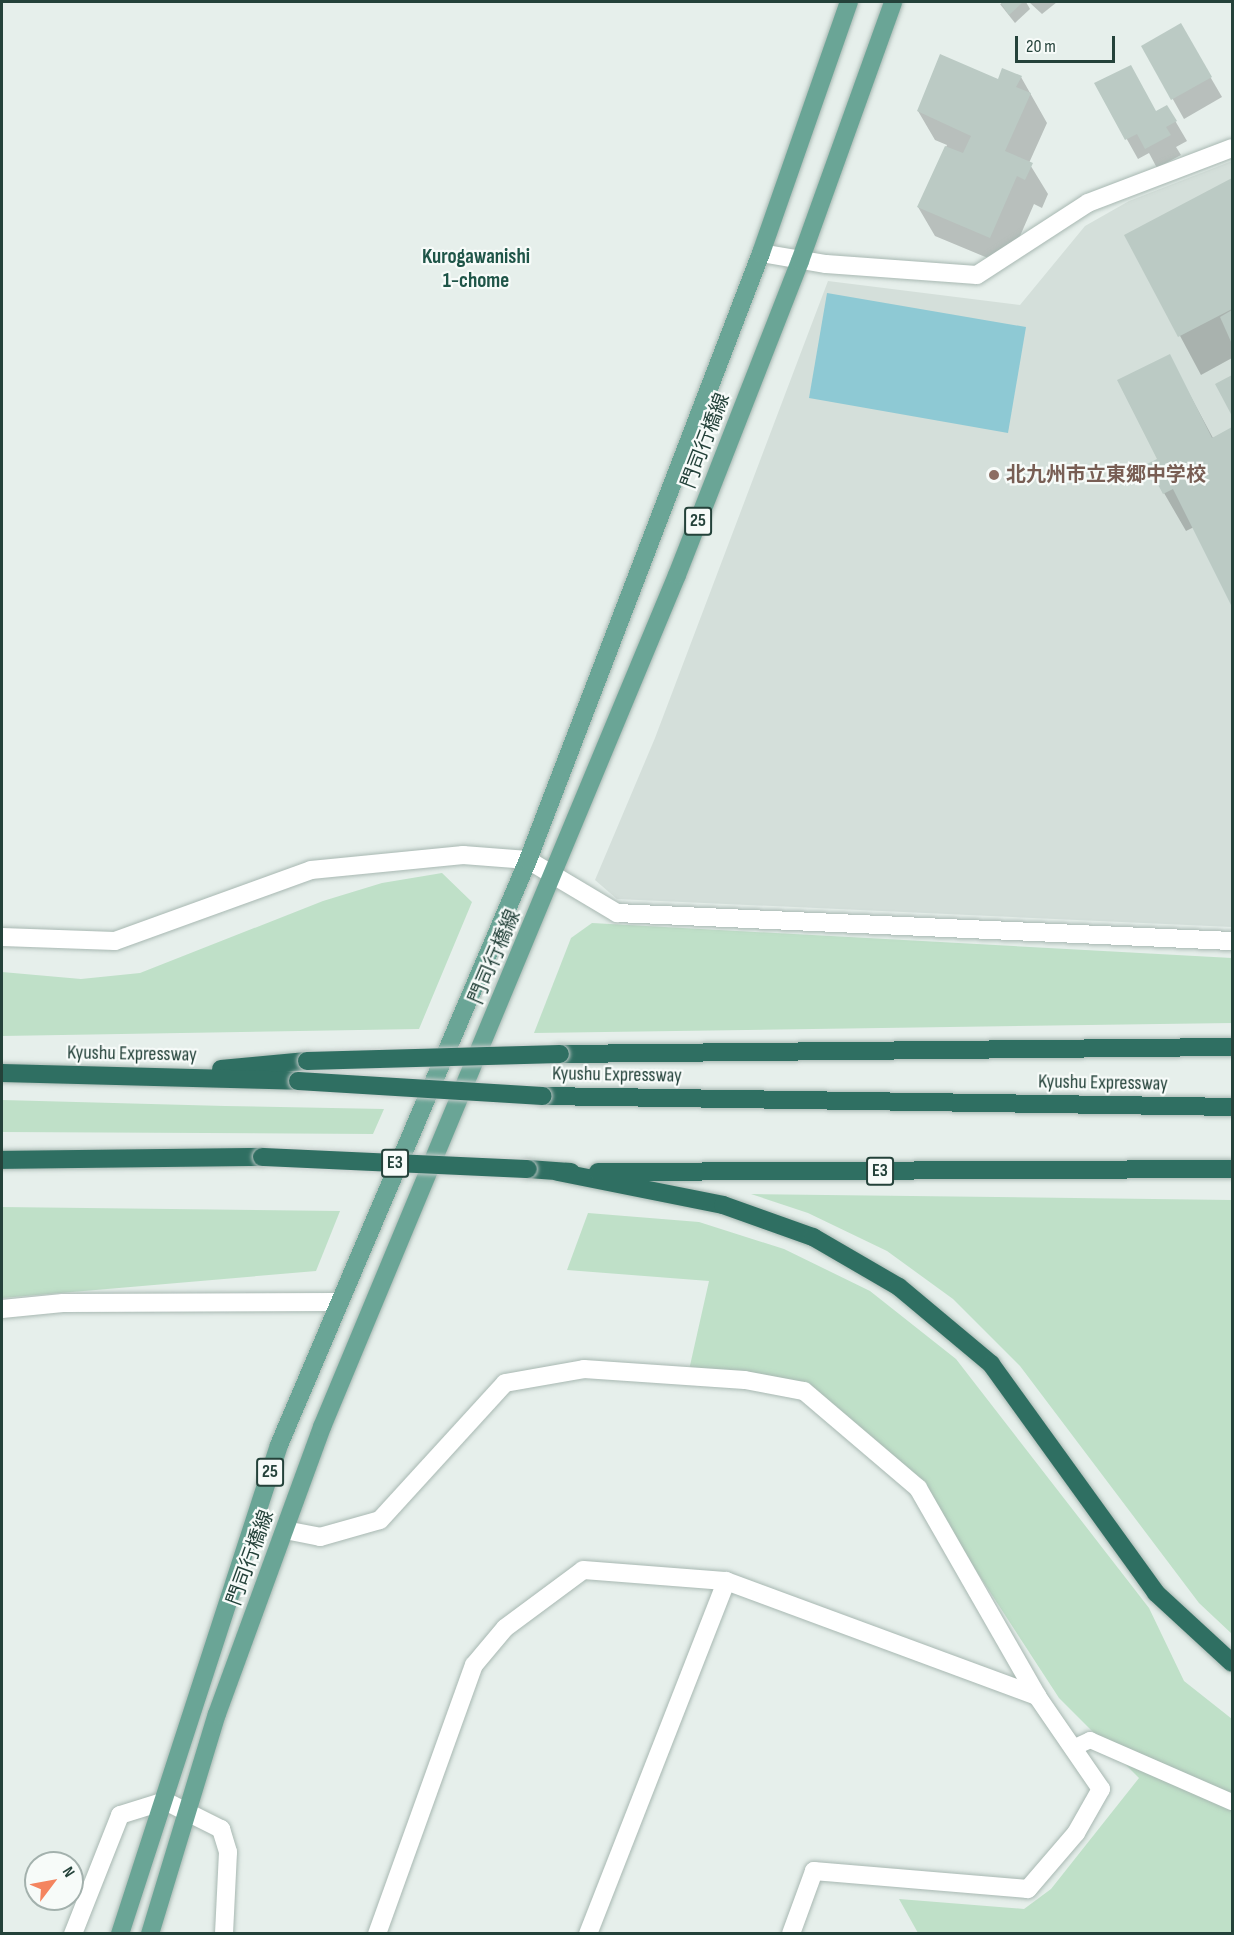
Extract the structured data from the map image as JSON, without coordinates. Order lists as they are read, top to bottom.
{
  "streets": {
    "highway": ["Kyushu Expressway", "E3"],
    "main road": ["門司行橋線", "25"]
  },
  "districts": ["Kurogawanishi 1-chome"],
  "places": ["北九州市立東郷中学校"],
  "scale_bar": "20 m",
  "north": "top right"
}
